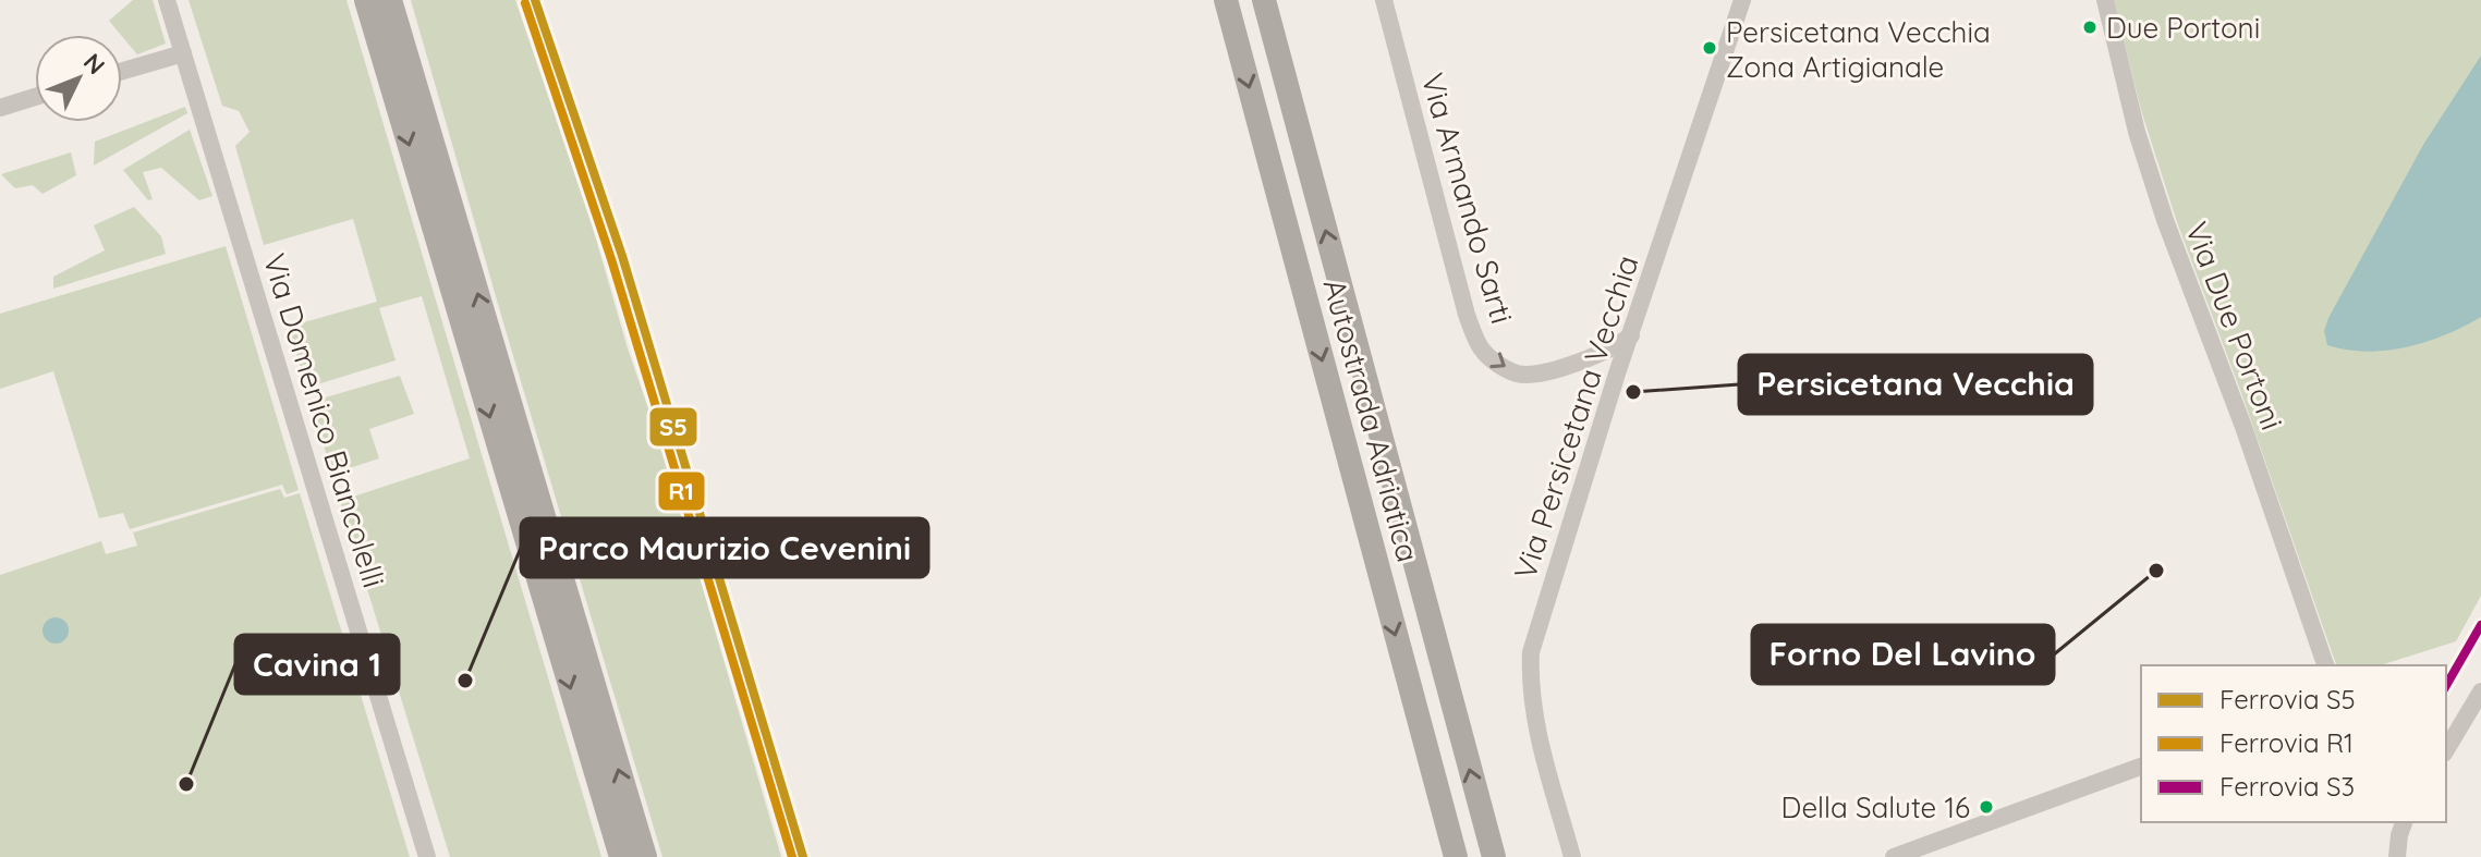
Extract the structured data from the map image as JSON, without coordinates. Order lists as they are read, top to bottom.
{
  "streets": {
    "highway": ["Autostrada Adriatica"],
    "street": [
      "Via Armando Sarti",
      "Via Due Portoni",
      "Via Persicetana Vecchia",
      "Via Domenico Biancolelli"
    ]
  },
  "crossings": [
    ["Via Armando Sarti", "Via Persicetana Vecchia"]
  ],
  "one_way": ["Via Armando Sarti"],
  "places": [
    "Due Portoni",
    "Persicetana Vecchia Zona Artigianale",
    "Persicetana Vecchia",
    "Forno Del Lavino",
    "Parco Maurizio Cevenini",
    "Cavina 1",
    "Della Salute 16"
  ],
  "lines": ["rail line S5", "rail line R1", "rail line S3"],
  "legend": ["Ferrovia S5", "Ferrovia R1", "Ferrovia S3"],
  "north": "top right"
}
